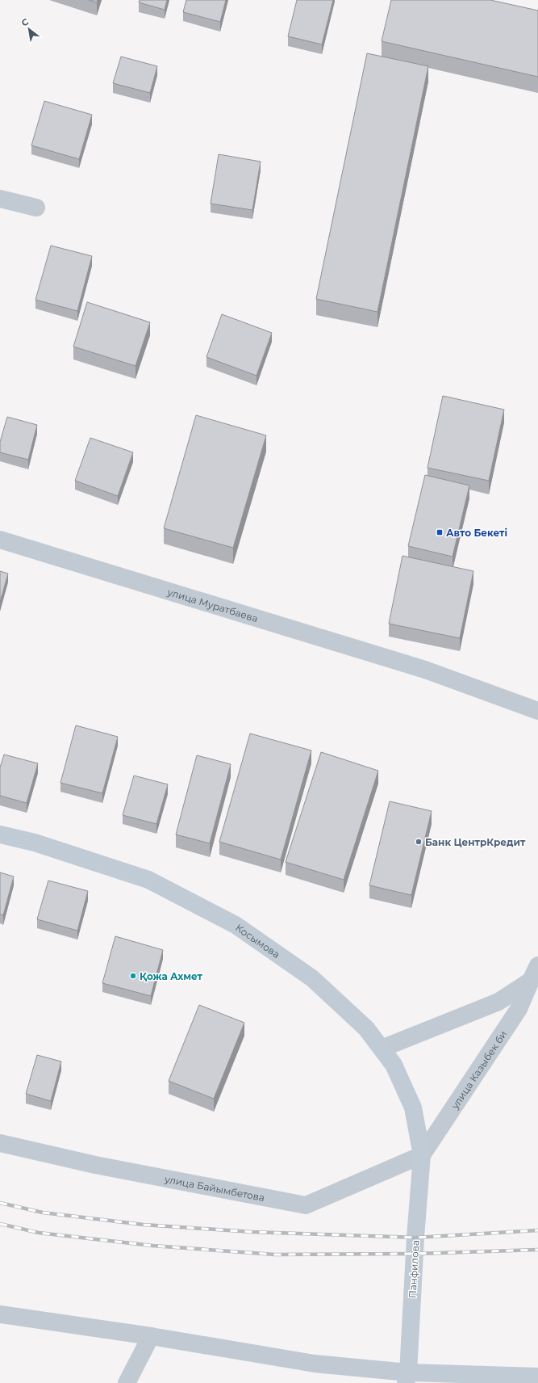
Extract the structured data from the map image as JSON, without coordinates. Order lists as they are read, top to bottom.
{
  "streets": {
    "street": [
      "улица Муратбаева",
      "Косымова",
      "улица Казыбек би",
      "улица Байымбетова",
      "Панфилова"
    ]
  },
  "crossings": [
    ["Косымова", "улица Казыбек би"],
    ["Косымова", "улица Байымбетова"],
    ["Косымова", "Панфилова"],
    ["улица Казыбек би", "улица Байымбетова"],
    ["улица Казыбек би", "Панфилова"],
    ["улица Байымбетова", "Панфилова"]
  ],
  "places": {
    "transit": ["Авто Бекетi"],
    "other": ["Банк ЦентрКредит", "Қожа Ахмет"]
  },
  "north": "top left"
}
